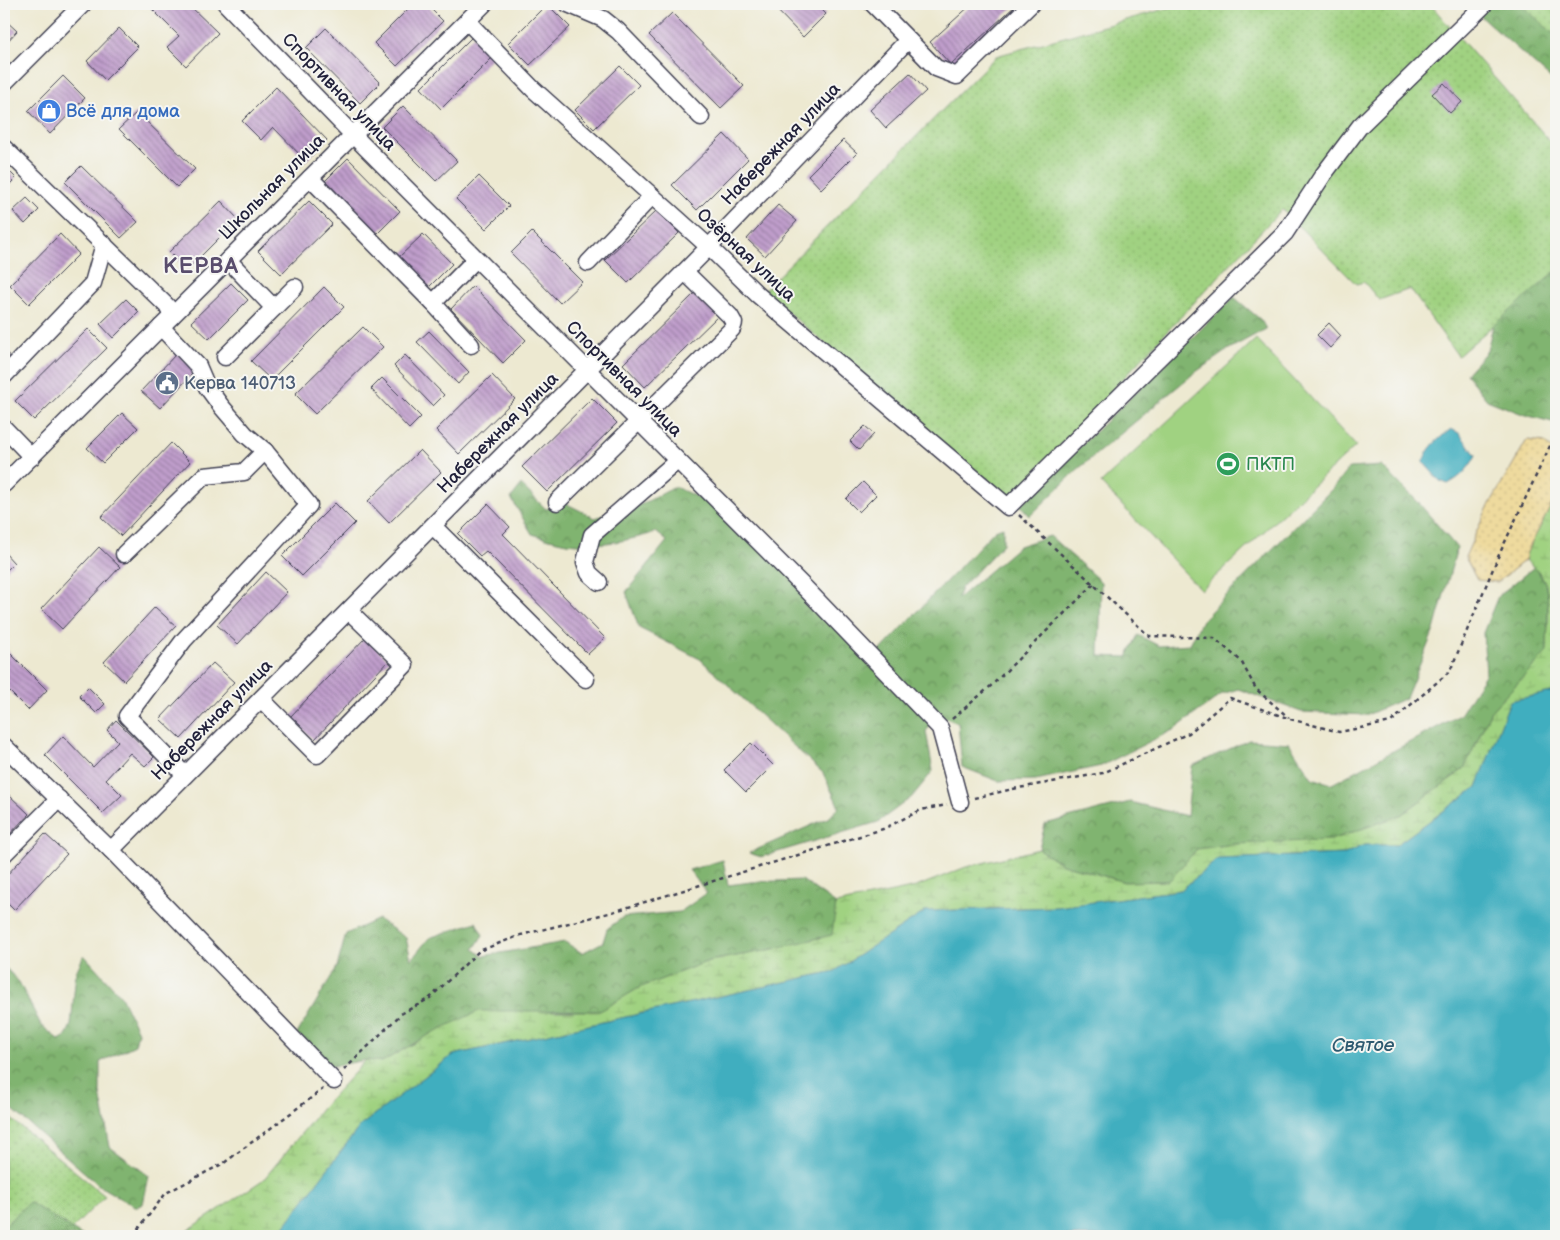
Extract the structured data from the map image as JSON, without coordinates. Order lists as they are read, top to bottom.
{
  "streets": {
    "street": [
      "Спортивная улица",
      "Набережная улица",
      "Школьная улица",
      "Озёрная улица"
    ]
  },
  "crossings": [
    ["Спортивная улица", "Набережная улица"],
    ["Спортивная улица", "Школьная улица"],
    ["Набережная улица", "Озёрная улица"],
    ["Школьная улица", "Озёрная улица"]
  ],
  "districts": ["КЕРВА"],
  "water": ["Святое"],
  "places": {
    "shop": ["Всё для дома"],
    "public building": ["Керва 140713"],
    "sports": ["ПКТП"]
  }
}
